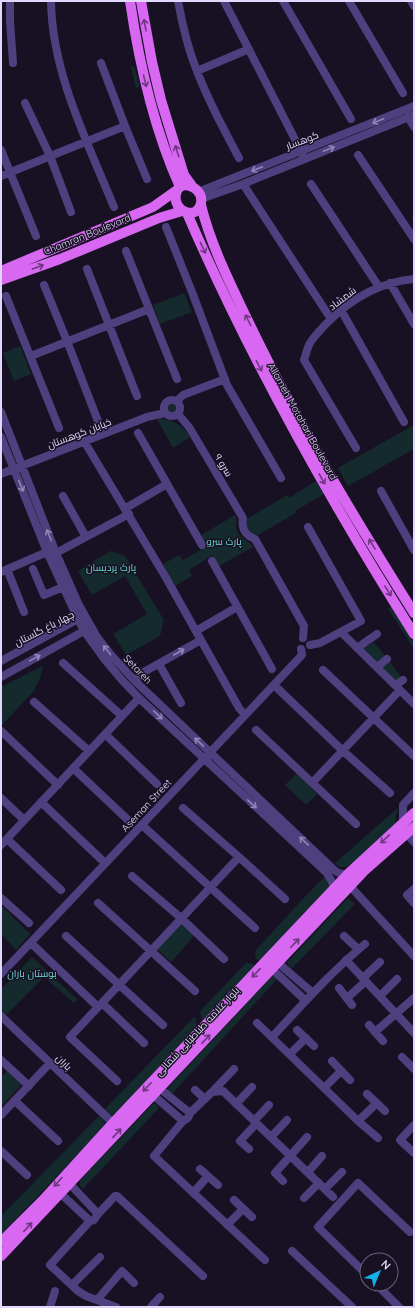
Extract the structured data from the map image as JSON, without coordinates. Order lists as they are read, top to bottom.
{
  "streets": {
    "main road": ["Chamran Boulevard", "Allameh Motahari Boulevard", "بلوار علامه طباطبایی شمالی"],
    "street": [
      "کوهسار",
      "شمشاد",
      "خیابان کوهستان",
      "سرو ۹",
      "چهار باغ گلستان",
      "Setareh",
      "Aseman Street",
      "باران"
    ]
  },
  "crossings": [
    ["کوهسار", "Chamran Boulevard"],
    ["کوهسار", "Allameh Motahari Boulevard"],
    ["Chamran Boulevard", "Allameh Motahari Boulevard"],
    ["خیابان کوهستان", "سرو ۹"],
    ["خیابان کوهستان", "Setareh"],
    ["سرو ۹", "Aseman Street"],
    ["چهار باغ گلستان", "Setareh"],
    ["Setareh", "Aseman Street"],
    ["Setareh", "بلوار علامه طباطبایی شمالی"],
    ["بلوار علامه طباطبایی شمالی", "باران"]
  ],
  "parks": ["پارک سرو", "پارک پردیسان", "بوستان باران"],
  "north": "top right"
}
